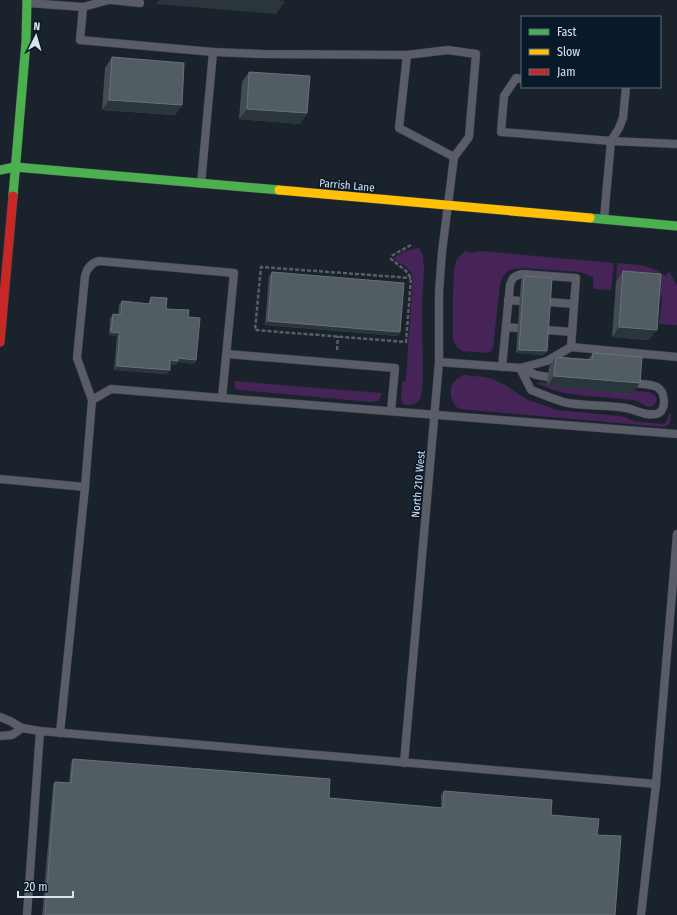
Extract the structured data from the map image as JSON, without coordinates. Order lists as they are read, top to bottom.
{
  "streets": {
    "main road": ["Parrish Lane"],
    "lane": ["North 210 West"]
  },
  "crossings": [
    ["Parrish Lane", "North 210 West"]
  ],
  "legend": ["Fast", "Slow", "Jam"],
  "scale_bar": "20 m",
  "north": "top"
}
